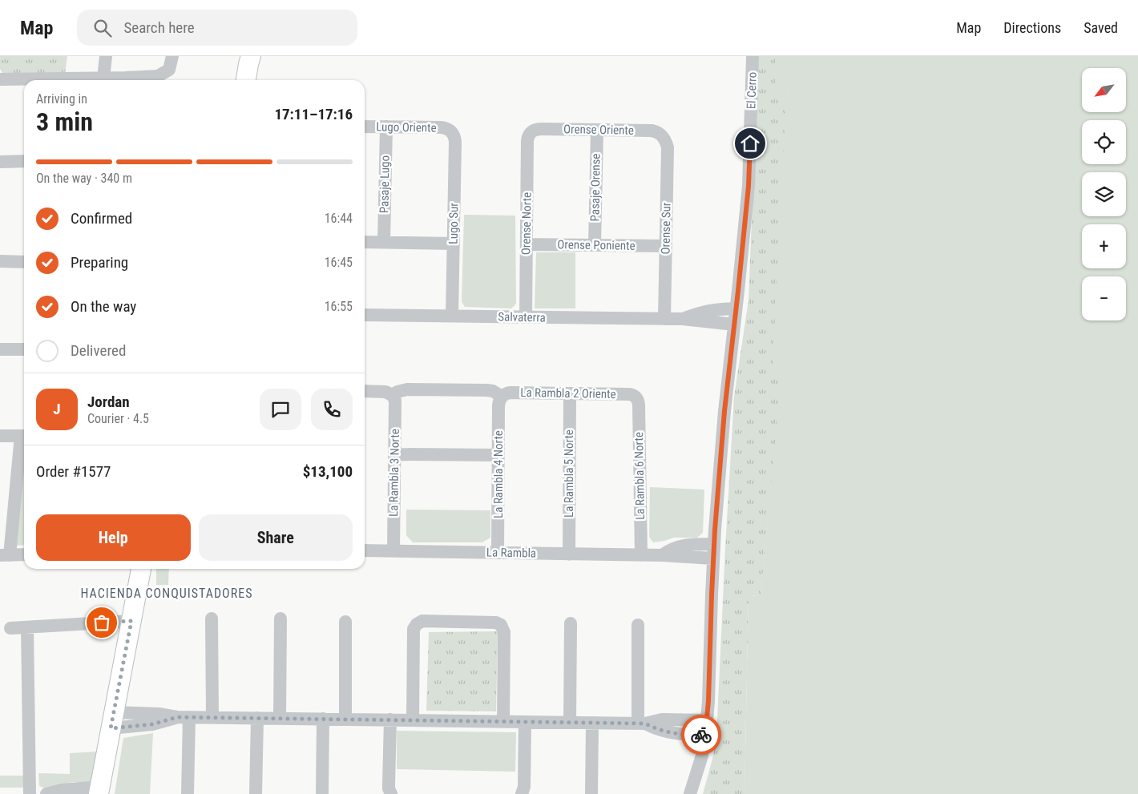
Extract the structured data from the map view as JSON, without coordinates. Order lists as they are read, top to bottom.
{
  "streets": {
    "street": [
      "El Cerro",
      "Lugo Oriente",
      "Orense Oriente",
      "Pasaje Lugo",
      "Pasaje Orense",
      "Lugo Sur",
      "Orense Norte",
      "Orense Sur",
      "Orense Poniente",
      "Salvaterra",
      "La Rambla 2 Oriente",
      "La Rambla 3 Norte",
      "La Rambla 5 Norte",
      "La Rambla 4 Norte",
      "La Rambla 6 Norte",
      "La Rambla"
    ]
  },
  "crossings": [
    ["El Cerro", "Salvaterra"],
    ["El Cerro", "La Rambla"],
    ["Lugo Oriente", "Pasaje Lugo"],
    ["Lugo Oriente", "Lugo Sur"],
    ["Orense Oriente", "Pasaje Orense"],
    ["Orense Oriente", "Orense Norte"],
    ["Orense Oriente", "Orense Sur"],
    ["Pasaje Orense", "Orense Poniente"],
    ["Lugo Sur", "Salvaterra"],
    ["Orense Norte", "Orense Poniente"],
    ["Orense Norte", "Salvaterra"],
    ["Orense Sur", "Orense Poniente"],
    ["Orense Sur", "Salvaterra"],
    ["La Rambla 2 Oriente", "La Rambla 5 Norte"],
    ["La Rambla 2 Oriente", "La Rambla 4 Norte"],
    ["La Rambla 2 Oriente", "La Rambla 6 Norte"],
    ["La Rambla 3 Norte", "La Rambla"],
    ["La Rambla 5 Norte", "La Rambla"],
    ["La Rambla 4 Norte", "La Rambla"],
    ["La Rambla 6 Norte", "La Rambla"]
  ],
  "districts": ["HACIENDA CONQUISTADORES"],
  "north": "bottom left",
  "page": {
    "header": "Map",
    "search": "Search here",
    "nav": ["Map", "Directions", "Saved"],
    "map_buttons": ["+", "−"],
    "heading": ["3 min", "Arriving in", "17:11–17:16"],
    "panel": [
      "Jordan",
      "Courier · 4.5",
      "Order #1577",
      "$13,100"
    ],
    "bar": "On the way · 340 m",
    "list": [
      ["Confirmed", "16:44"],
      ["Preparing", "16:45"],
      ["On the way", "16:55"],
      "Delivered"
    ],
    "round": "J",
    "buttons": ["Help", "Share"]
  }
}
